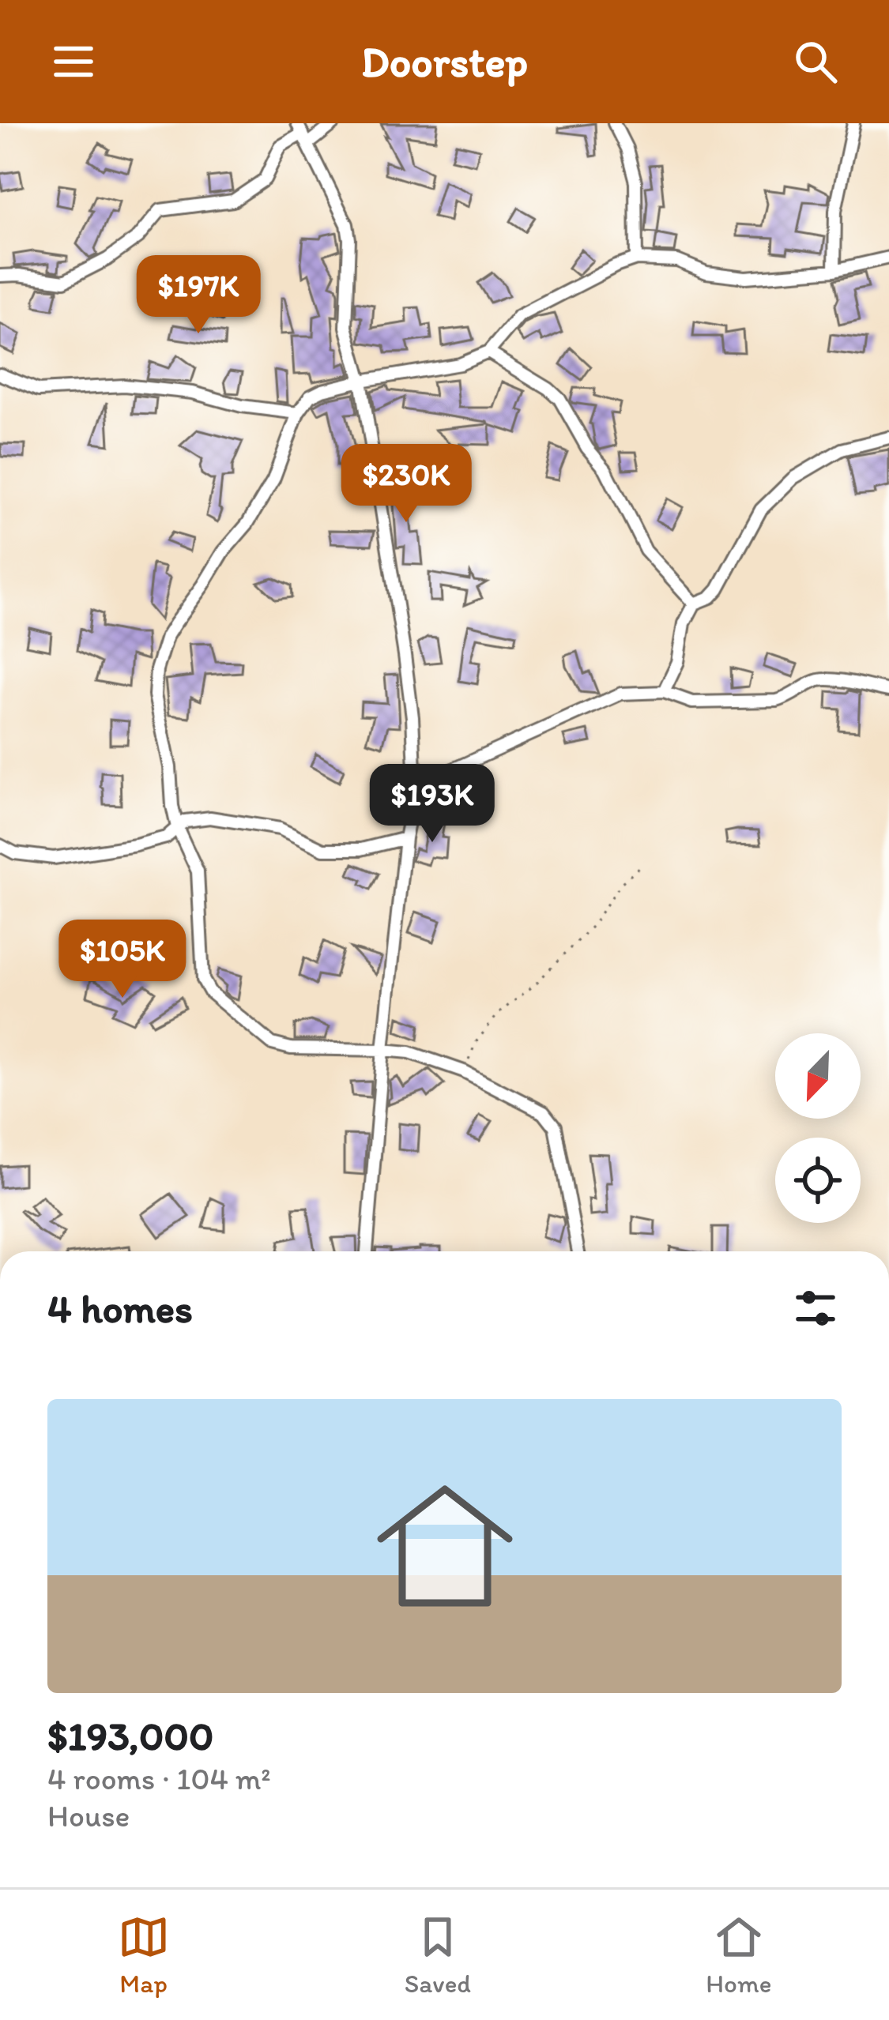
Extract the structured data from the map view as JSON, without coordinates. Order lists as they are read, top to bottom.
{
  "north": "bottom left",
  "page": {
    "header": "Doorstep",
    "price": [
      "$197K",
      "$230K",
      "$193K",
      "$105K"
    ],
    "heading": "4 homes",
    "list": [
      {
        "name": "$193,000",
        "note": "4 rooms · 104 m² · House"
      }
    ],
    "tabs": ["Map", "Saved", "Home"]
  }
}
